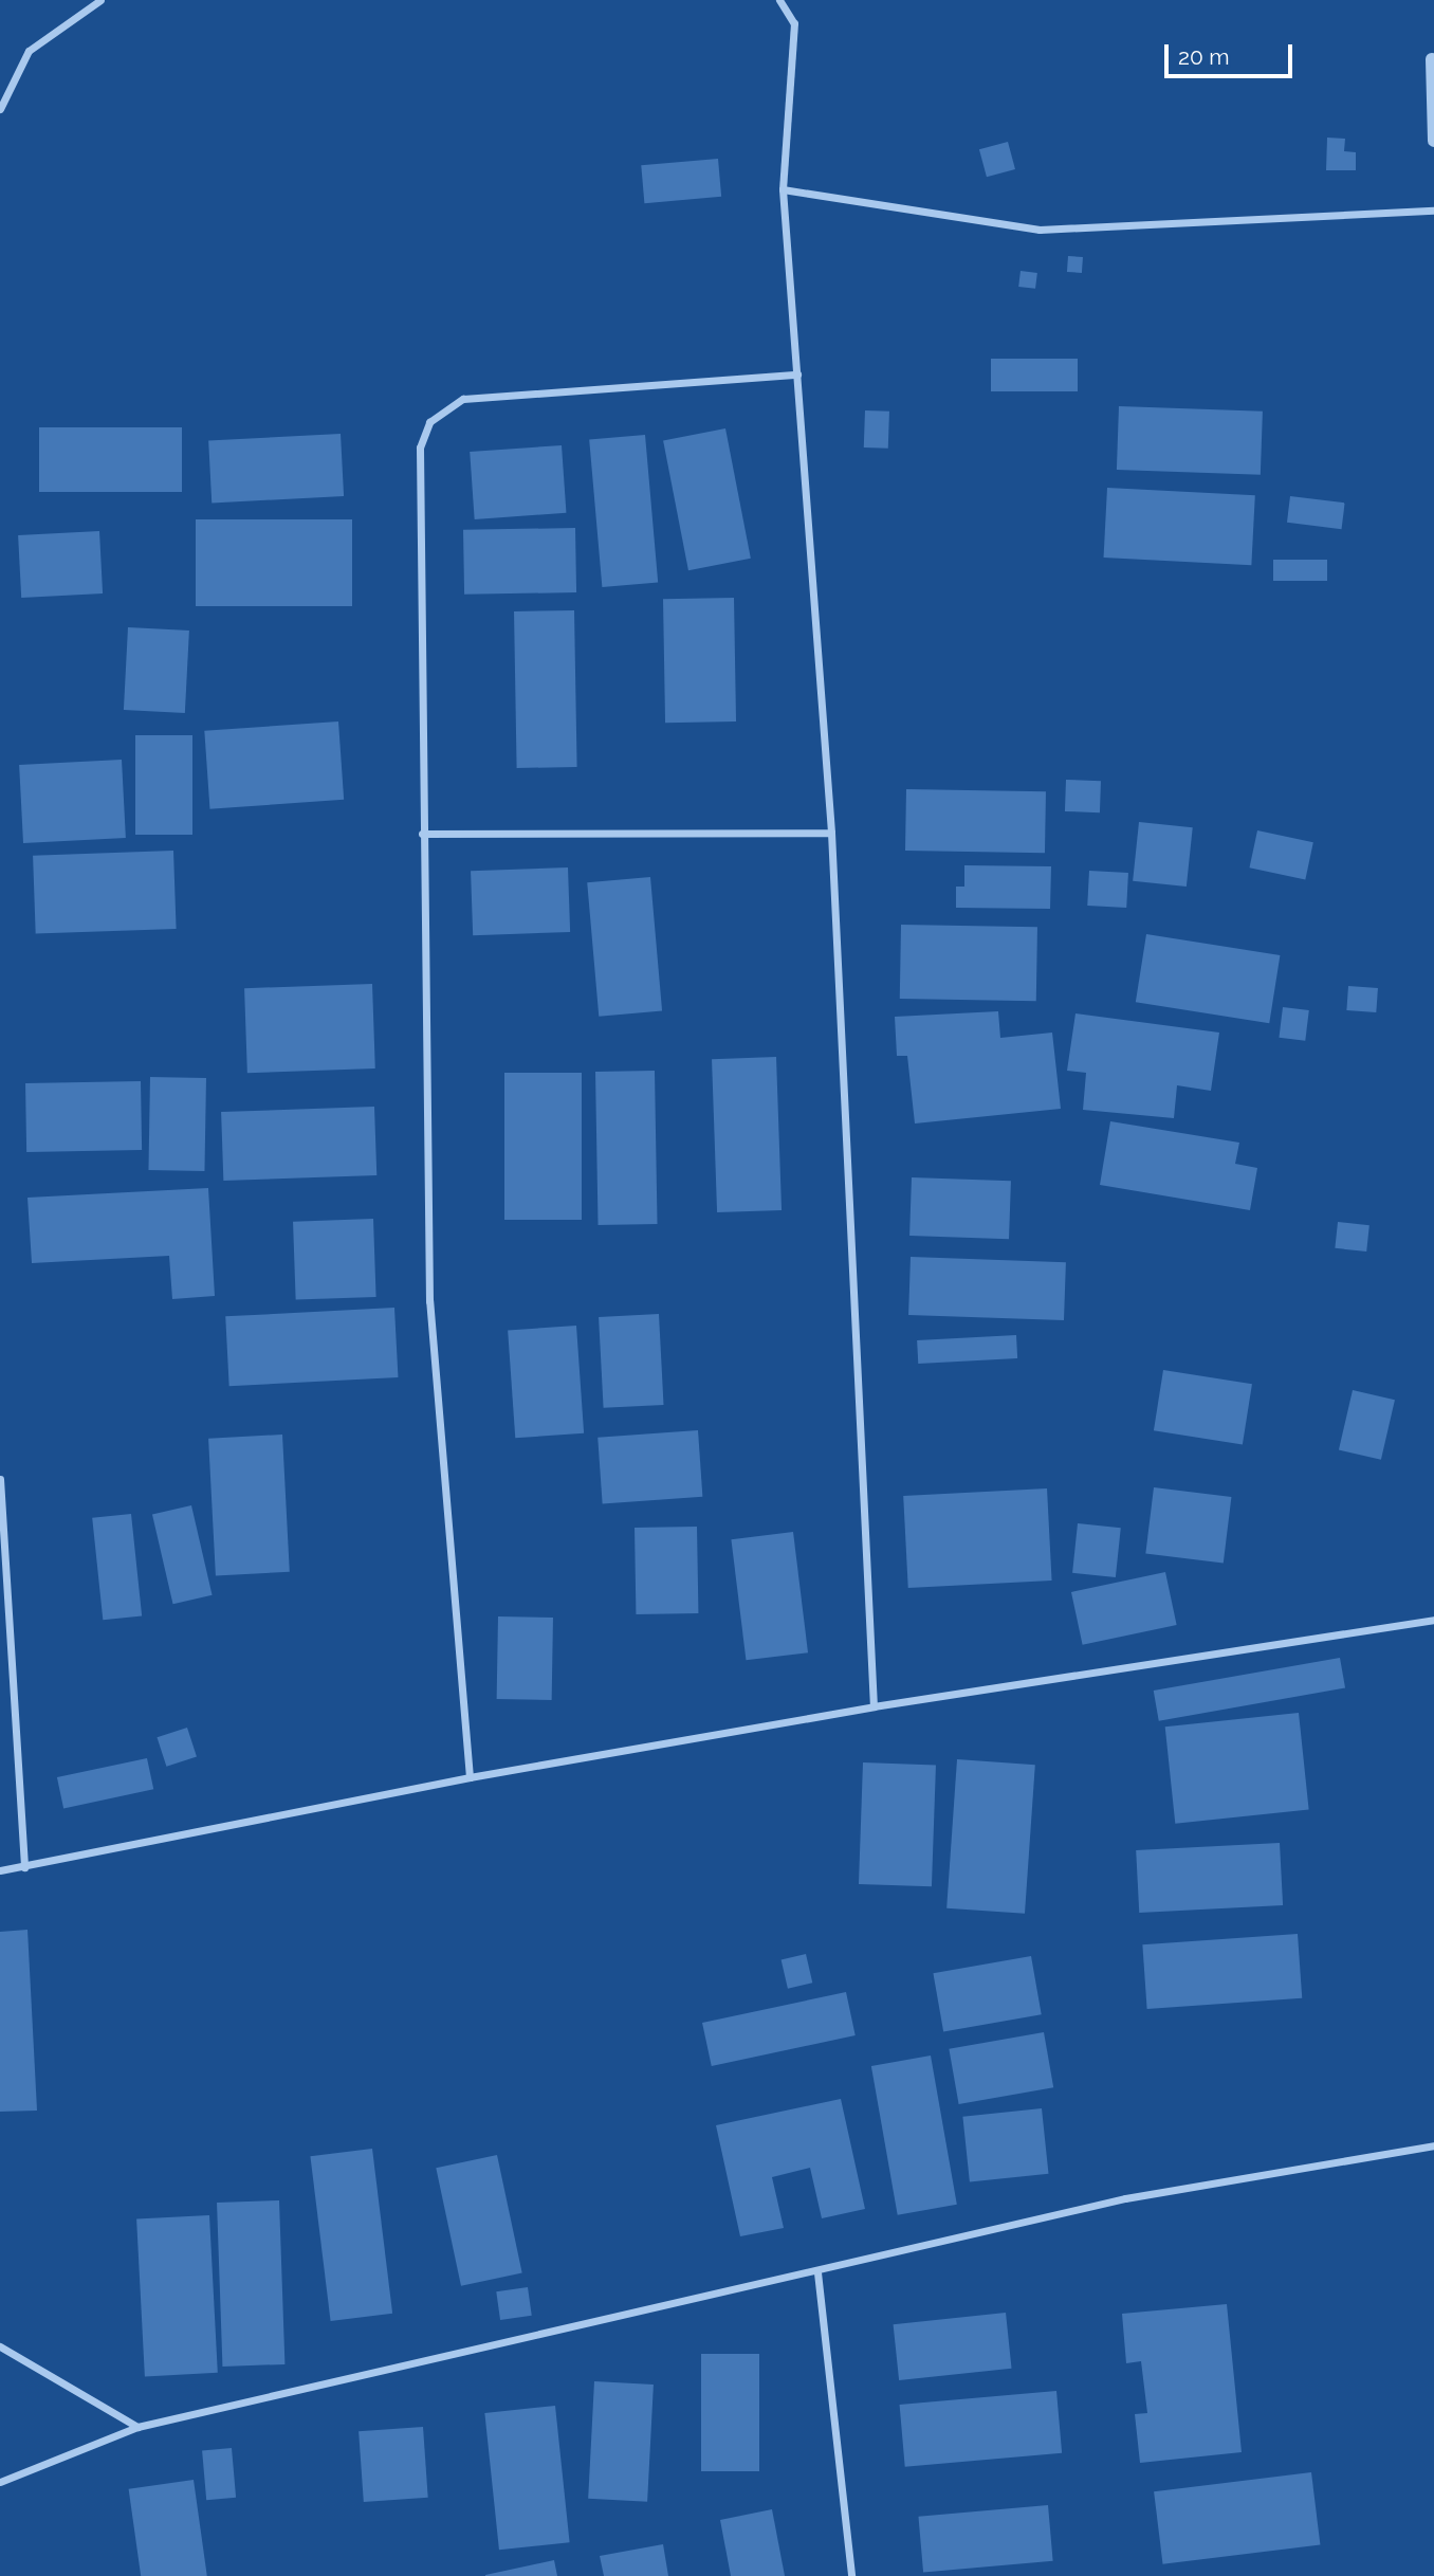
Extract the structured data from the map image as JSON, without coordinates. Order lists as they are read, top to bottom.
{
  "scale_bar": "20 m"
}
